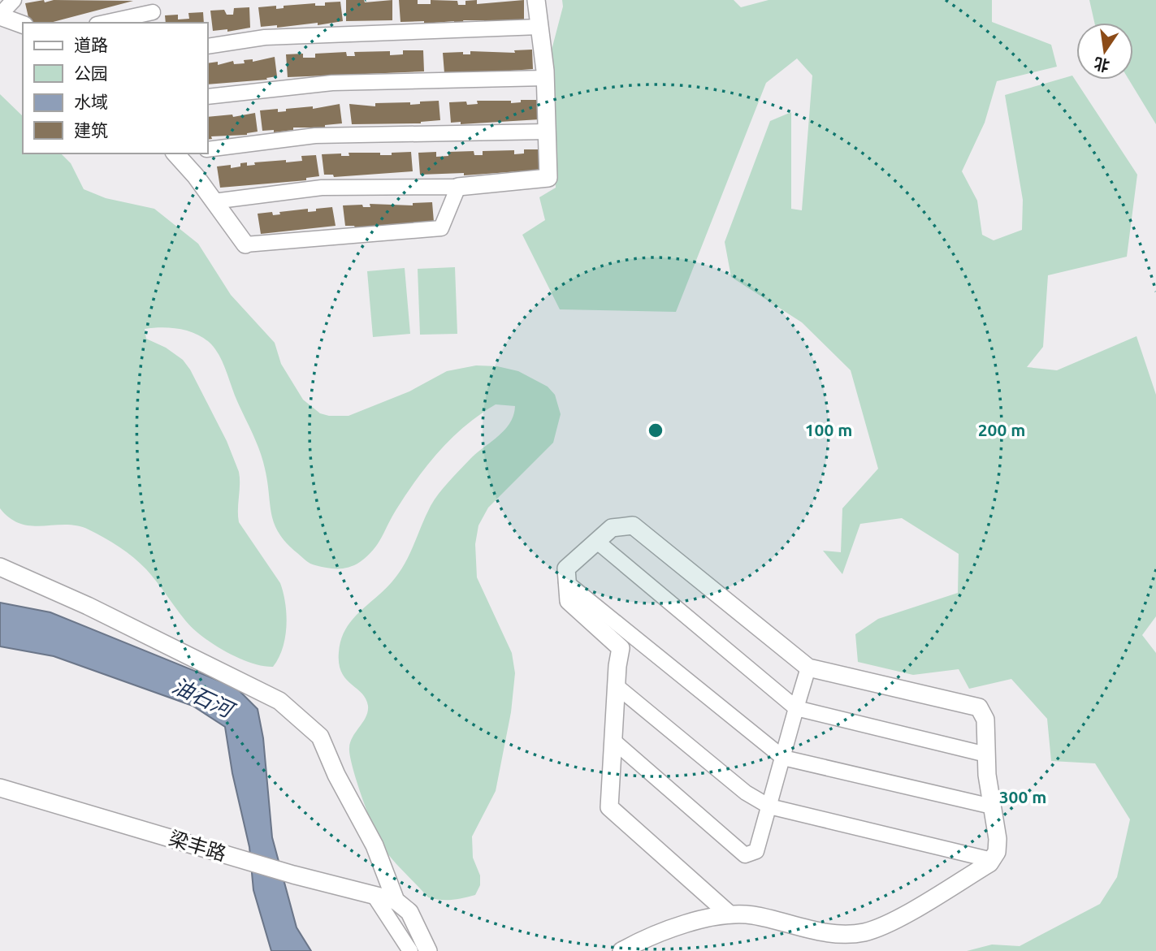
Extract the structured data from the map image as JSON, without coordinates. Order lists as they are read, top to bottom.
{
  "streets": {
    "street": ["梁丰路"]
  },
  "water": ["油石河"],
  "legend": [
    "道路",
    "公园",
    "水域",
    "建筑"
  ],
  "north": "bottom",
  "rings": ["100 m", "200 m", "300 m"]
}
